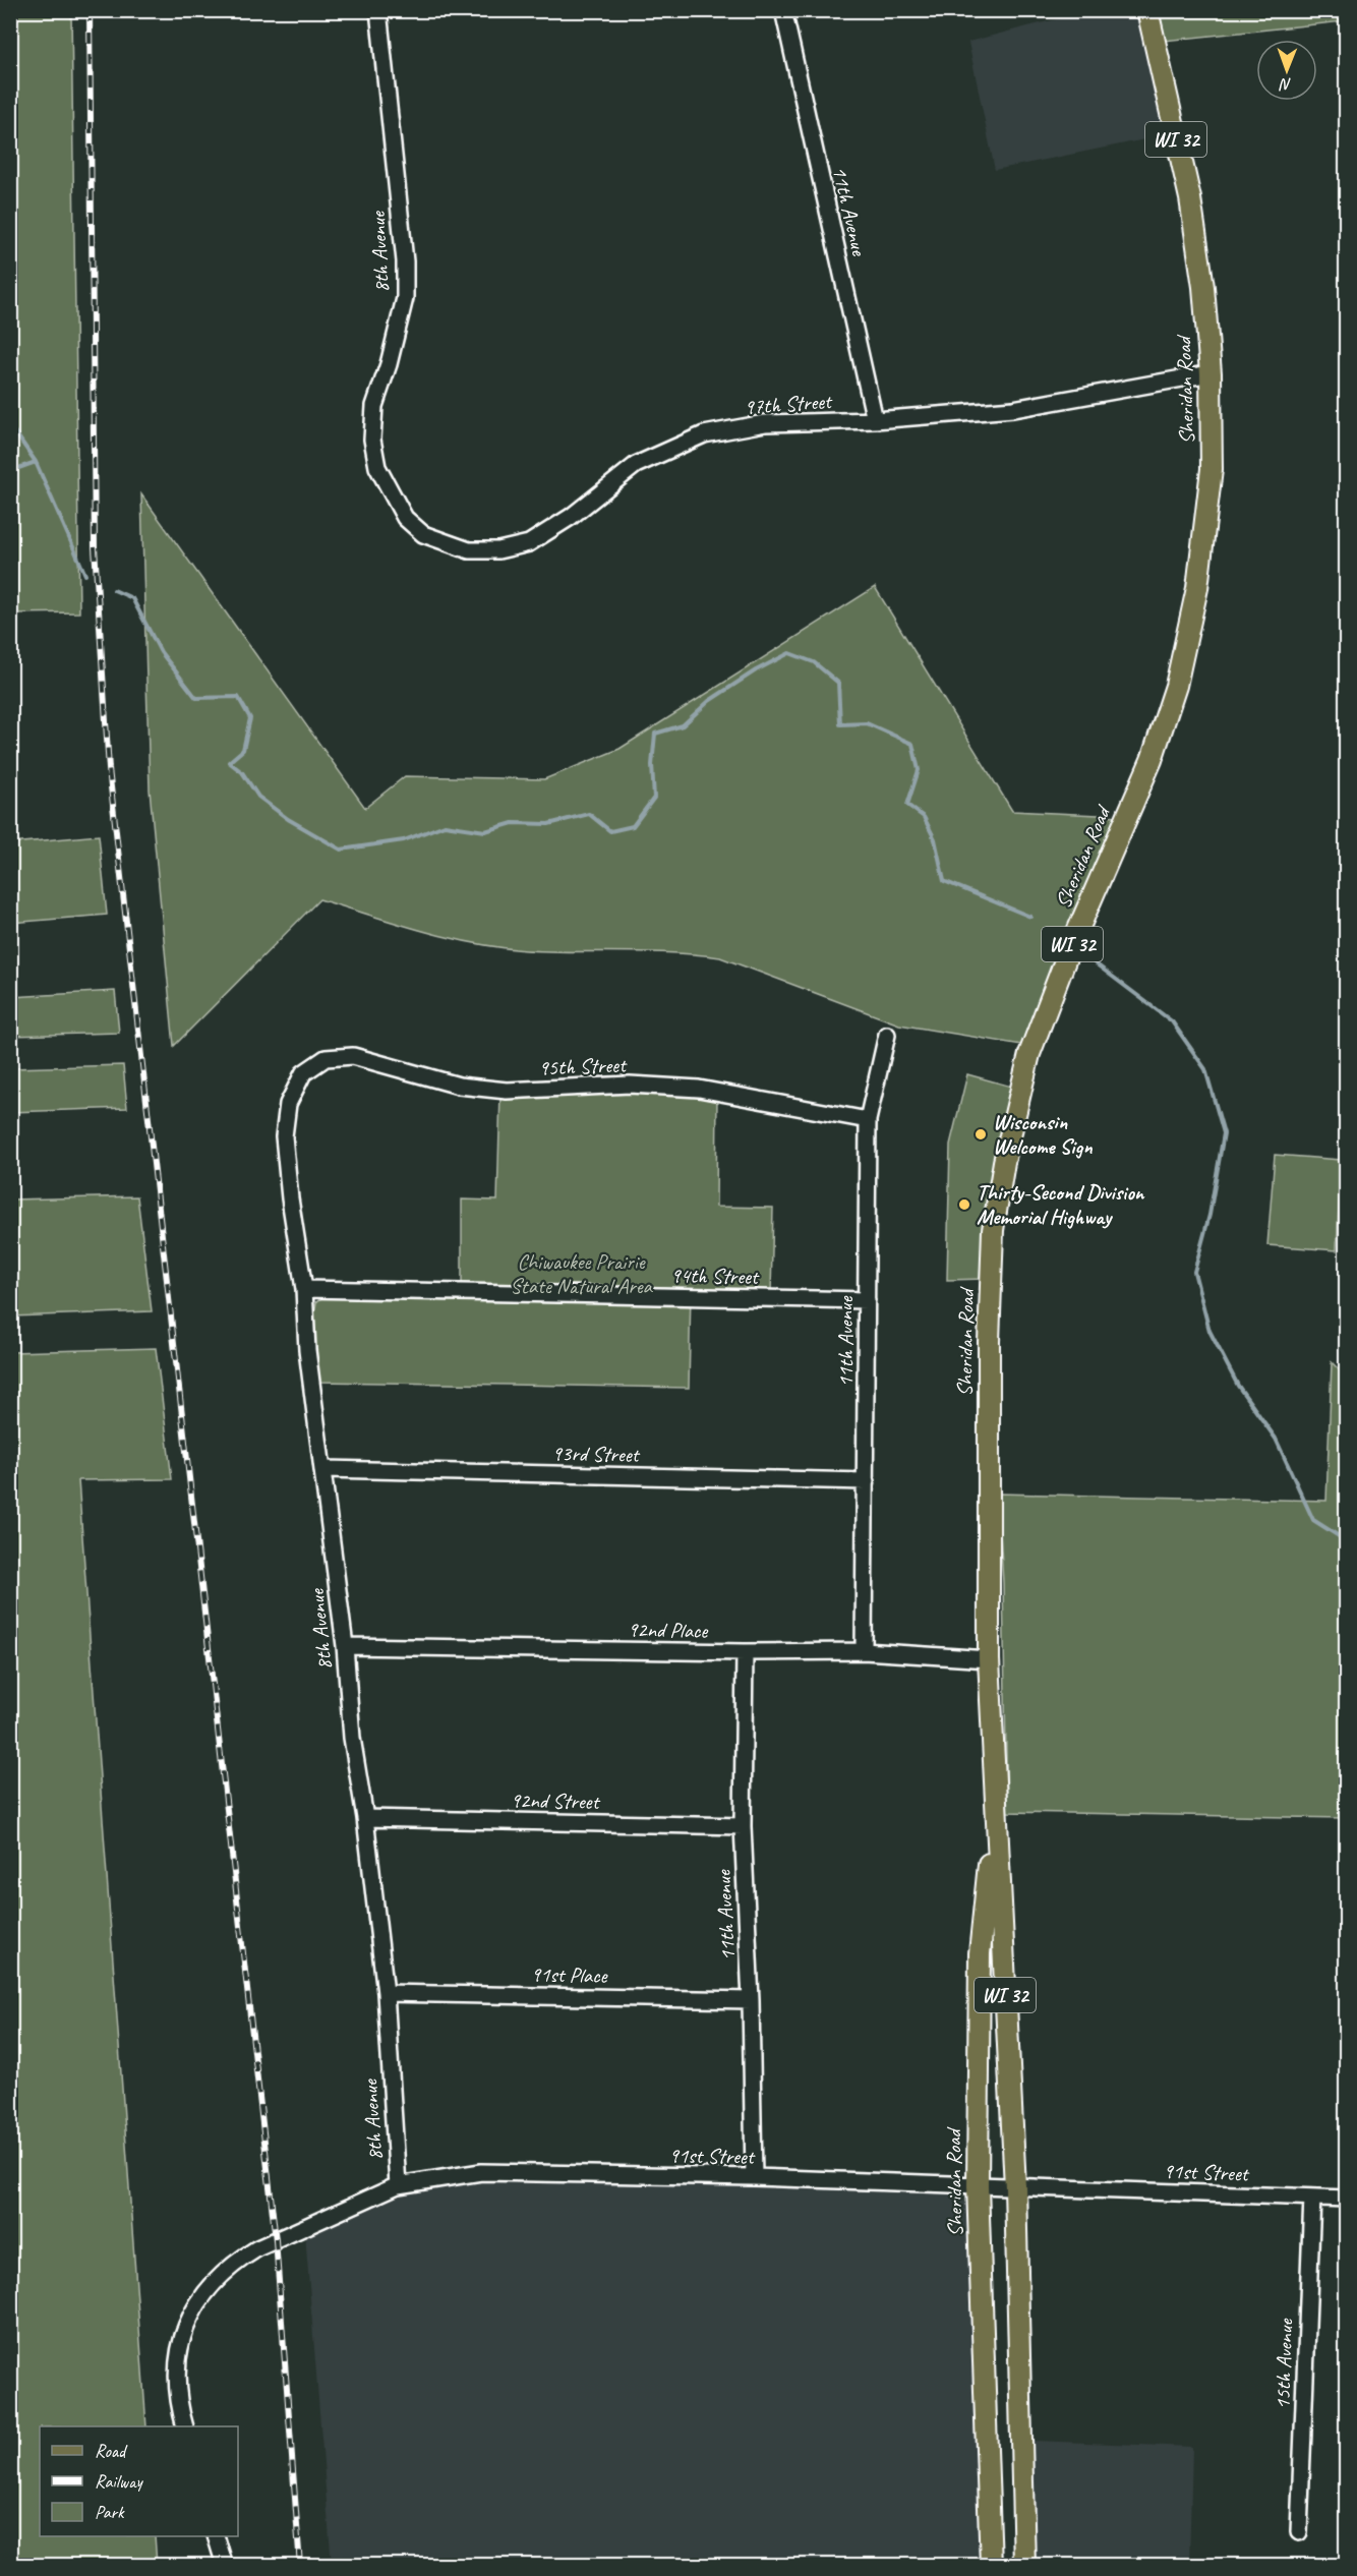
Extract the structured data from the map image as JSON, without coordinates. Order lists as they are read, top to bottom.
{
  "streets": {
    "main road": ["WI 32", "Sheridan Road"],
    "street": [
      "11th Avenue",
      "8th Avenue",
      "97th Street",
      "95th Street",
      "94th Street",
      "93rd Street",
      "92nd Place",
      "92nd Street",
      "91st Place",
      "91st Street",
      "15th Avenue"
    ]
  },
  "crossings": [
    ["11th Avenue", "97th Street"],
    ["11th Avenue", "95th Street"],
    ["11th Avenue", "94th Street"],
    ["11th Avenue", "93rd Street"],
    ["11th Avenue", "92nd Place"],
    ["11th Avenue", "92nd Street"],
    ["11th Avenue", "91st Place"],
    ["11th Avenue", "91st Street"],
    ["8th Avenue", "97th Street"],
    ["8th Avenue", "95th Street"],
    ["8th Avenue", "94th Street"],
    ["8th Avenue", "93rd Street"],
    ["8th Avenue", "92nd Place"],
    ["8th Avenue", "92nd Street"],
    ["8th Avenue", "91st Place"],
    ["8th Avenue", "91st Street"],
    ["Sheridan Road", "97th Street"],
    ["Sheridan Road", "92nd Place"],
    ["Sheridan Road", "91st Street"],
    ["91st Street", "15th Avenue"]
  ],
  "parks": ["Chiwaukee Prairie State Natural Area"],
  "places": ["Wisconsin Welcome Sign", "Thirty-Second Division Memorial Highway"],
  "legend": ["Road", "Railway", "Park"],
  "north": "bottom"
}
